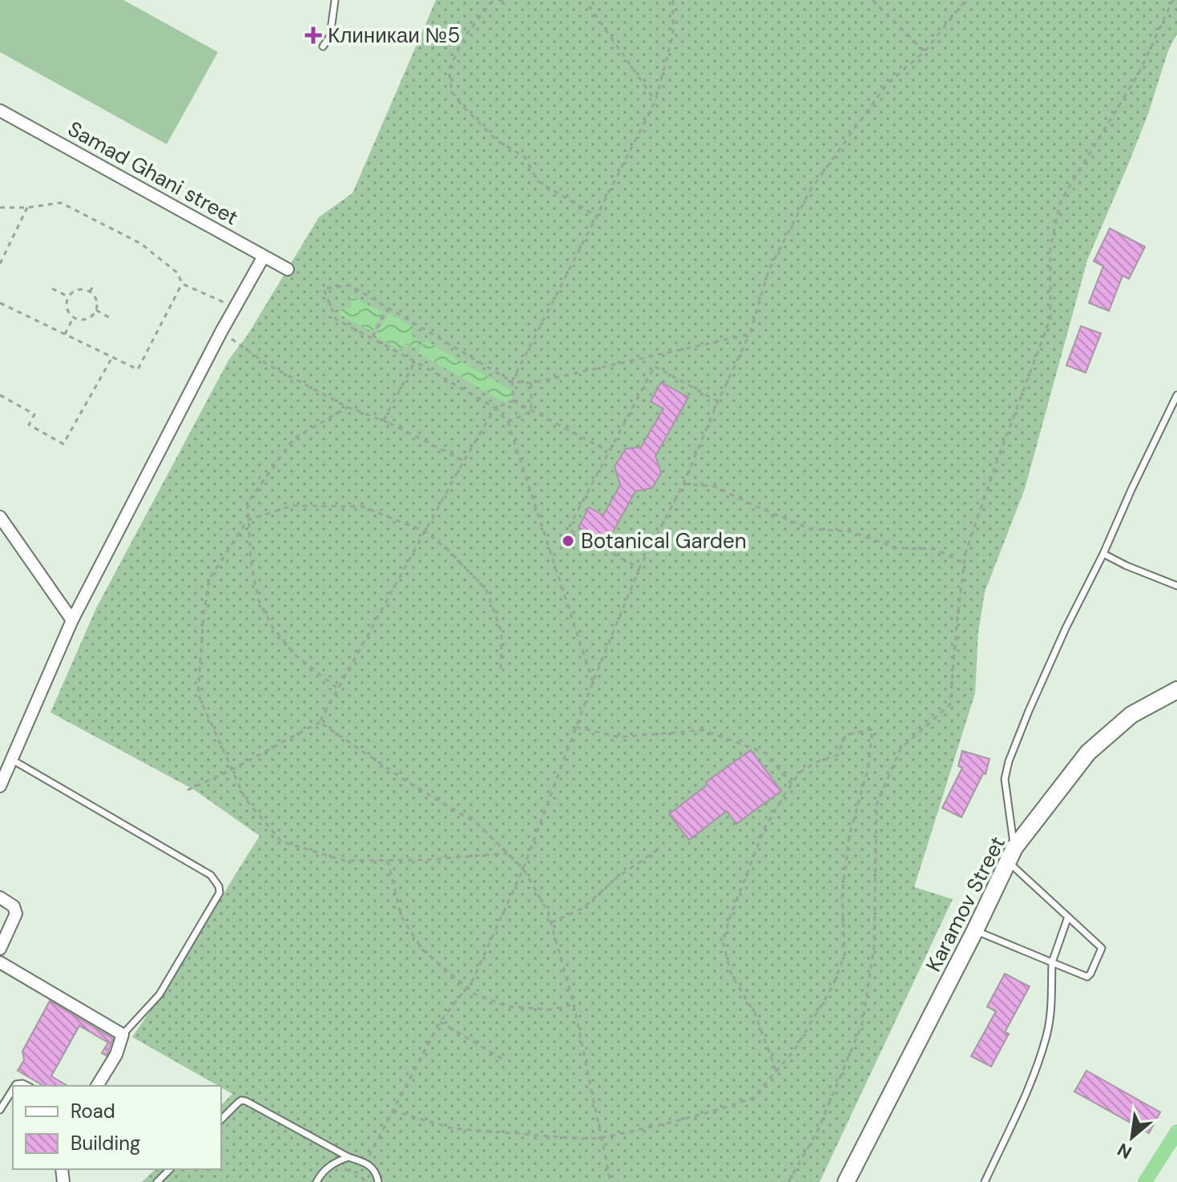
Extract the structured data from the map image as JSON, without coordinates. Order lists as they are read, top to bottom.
{
  "streets": {
    "main road": ["Karamov Street"],
    "street": ["Samad Ghani street"]
  },
  "places": {
    "health": ["Клиникаи №5"],
    "other": ["Botanical Garden"]
  },
  "legend": ["Road", "Building"],
  "north": "bottom left"
}
